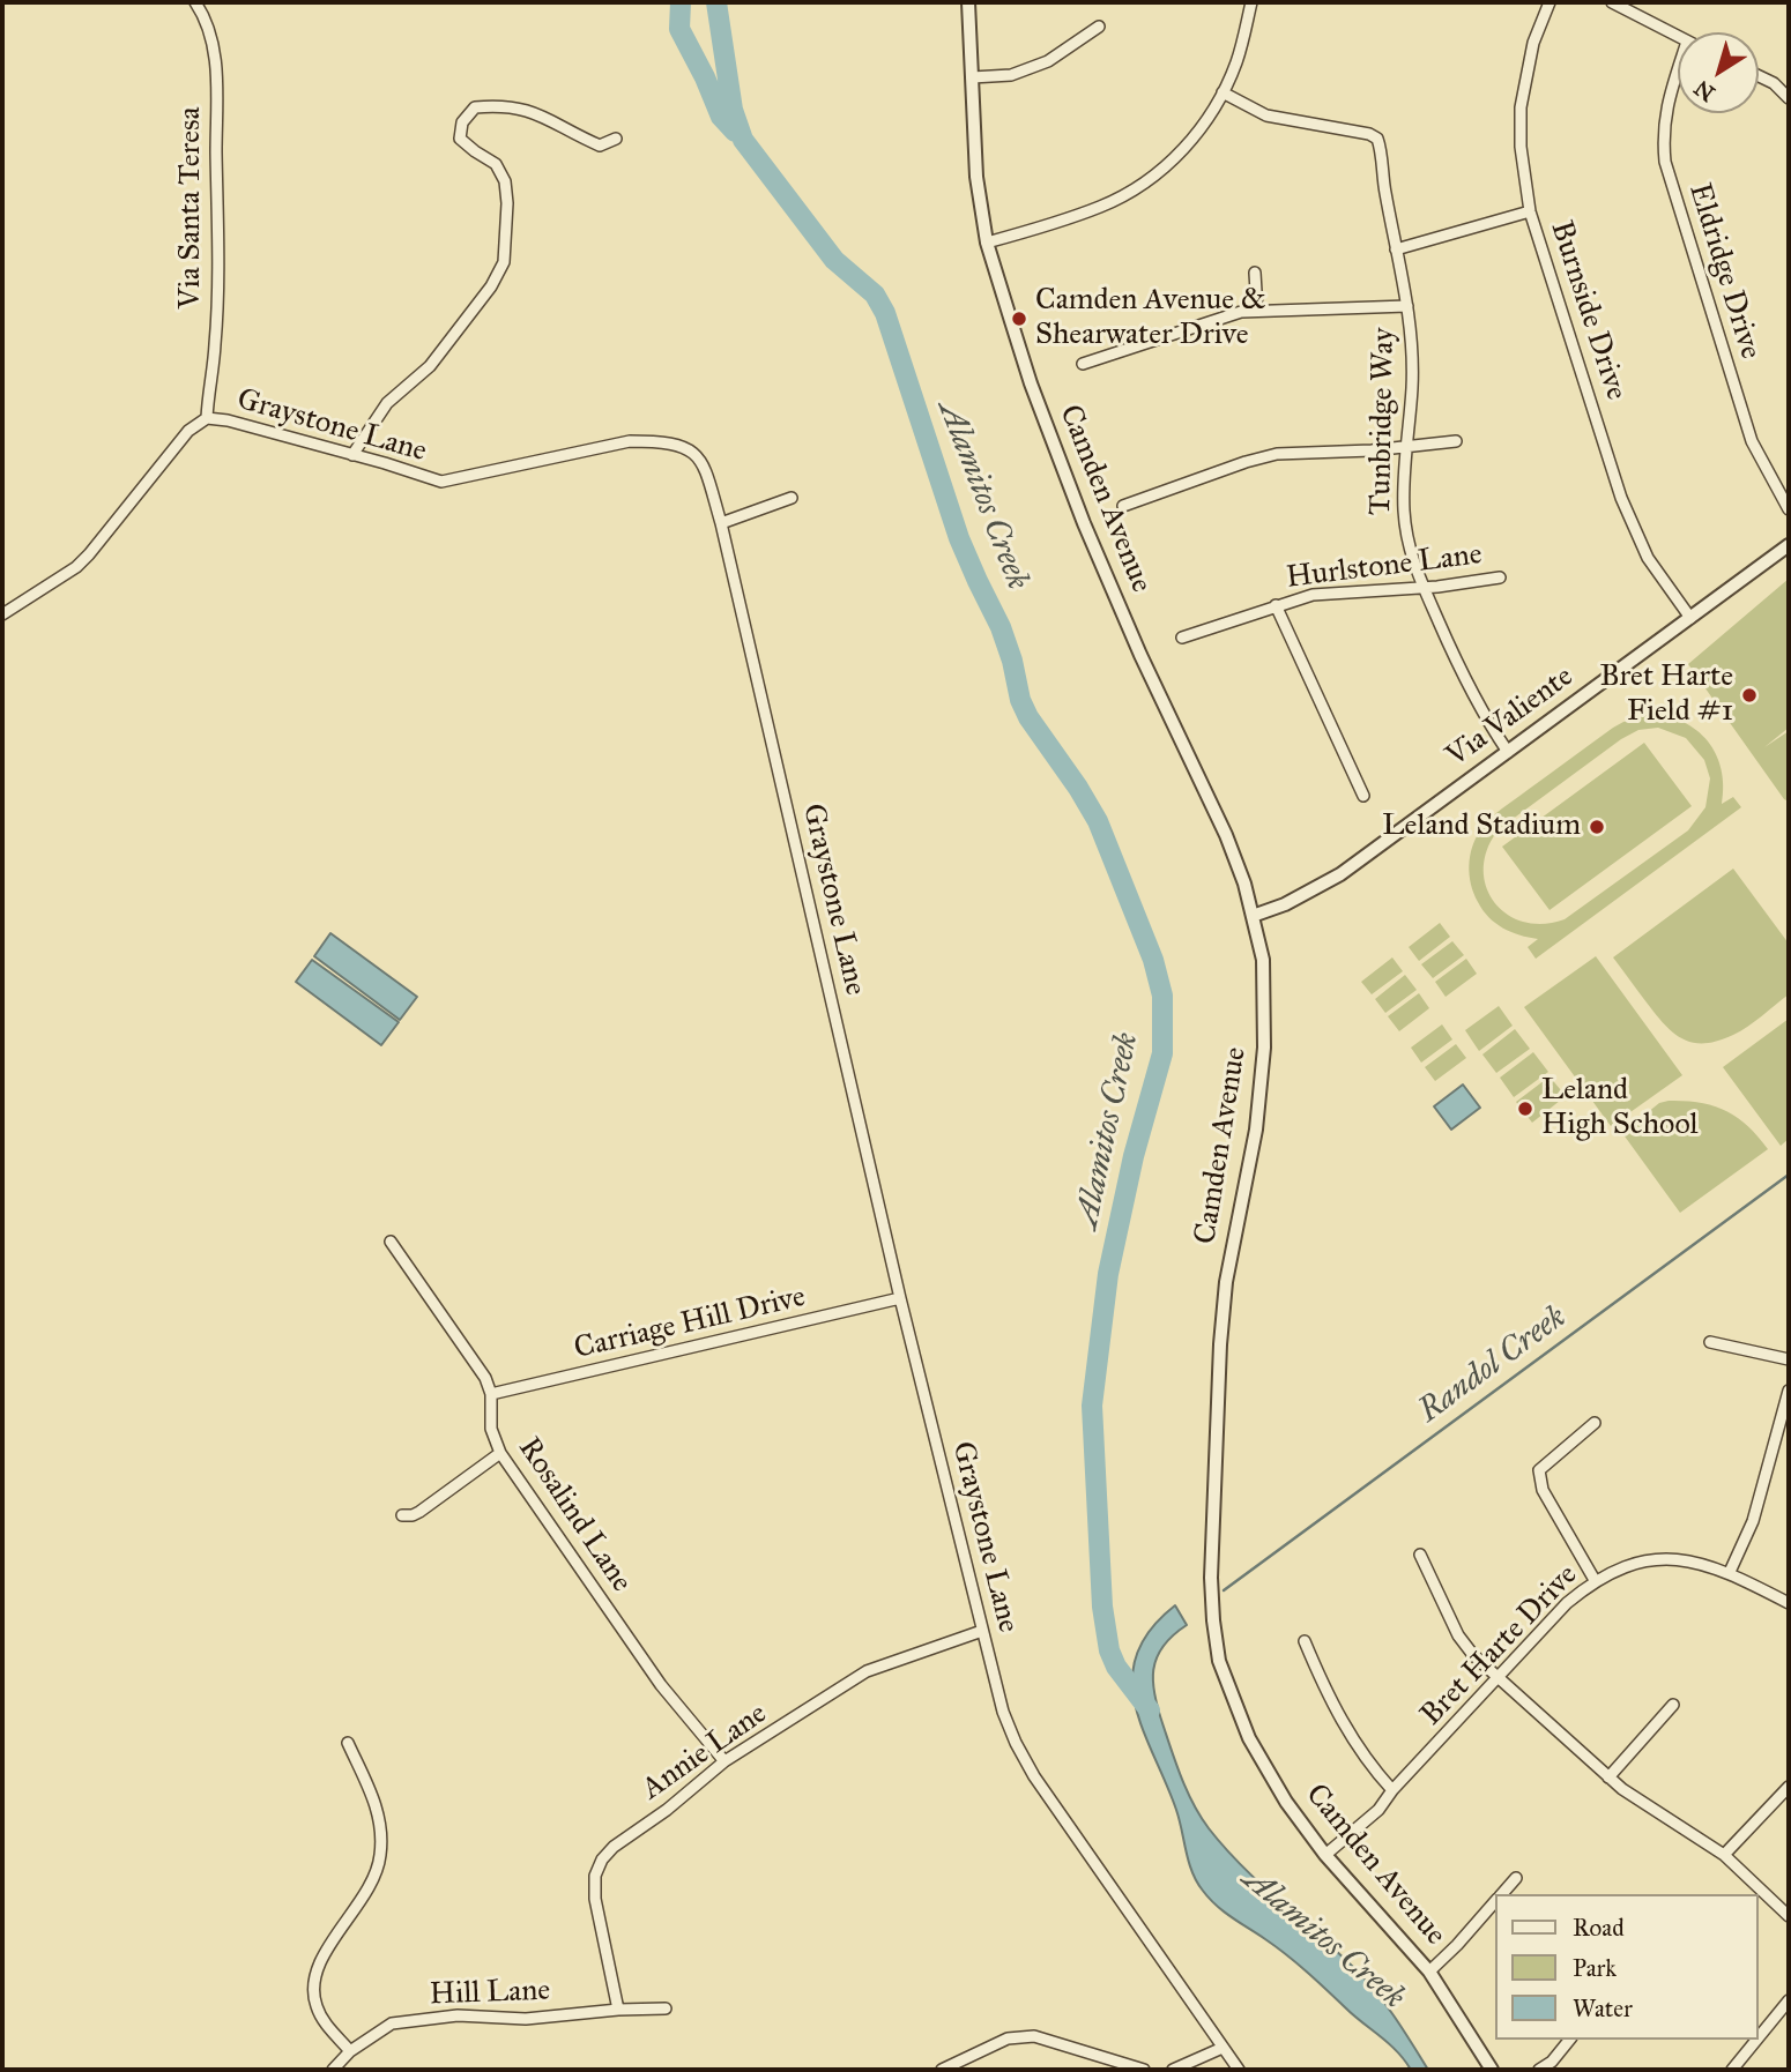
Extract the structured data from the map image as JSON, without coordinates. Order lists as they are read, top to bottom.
{
  "streets": {
    "street": [
      "Via Santa Teresa",
      "Eldridge Drive",
      "Burnside Drive",
      "Tunbridge Way",
      "Graystone Lane",
      "Camden Avenue",
      "Hurlstone Lane",
      "Via Valiente",
      "Carriage Hill Drive",
      "Rosalind Lane",
      "Bret Harte Drive",
      "Annie Lane",
      "Hill Lane"
    ]
  },
  "crossings": [
    ["Via Santa Teresa", "Graystone Lane"],
    ["Burnside Drive", "Via Valiente"],
    ["Tunbridge Way", "Hurlstone Lane"],
    ["Tunbridge Way", "Via Valiente"],
    ["Graystone Lane", "Carriage Hill Drive"],
    ["Graystone Lane", "Annie Lane"],
    ["Camden Avenue", "Via Valiente"],
    ["Camden Avenue", "Bret Harte Drive"],
    ["Carriage Hill Drive", "Rosalind Lane"],
    ["Rosalind Lane", "Annie Lane"],
    ["Annie Lane", "Hill Lane"]
  ],
  "water": ["Alamitos Creek", "Randol Creek"],
  "places": [
    "Camden Avenue & Shearwater Drive",
    "Bret Harte Field #1",
    "Leland Stadium",
    "Leland High School"
  ],
  "legend": ["Road", "Park", "Water"],
  "north": "bottom left"
}
